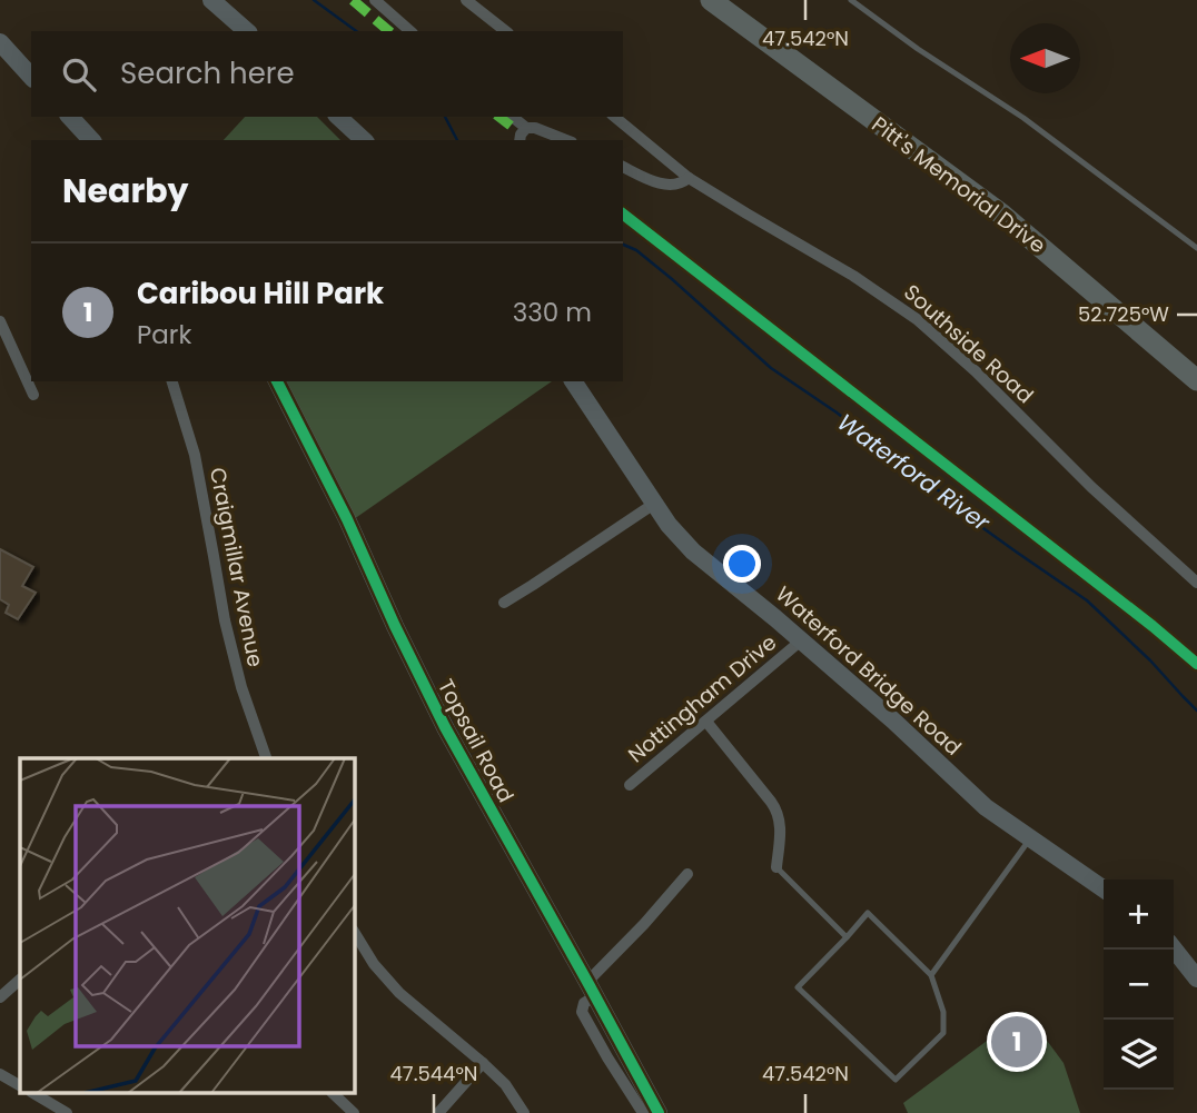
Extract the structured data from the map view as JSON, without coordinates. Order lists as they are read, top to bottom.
{
  "streets": {
    "highway": ["Pitt's Memorial Drive"],
    "street": [
      "Southside Road",
      "Craigmillar Avenue",
      "Waterford Bridge Road",
      "Nottingham Drive",
      "Topsail Road"
    ]
  },
  "crossings": [
    ["Waterford Bridge Road", "Nottingham Drive"]
  ],
  "water": ["Waterford River"],
  "north": "left",
  "page": {
    "search": "Search here",
    "heading": "Nearby",
    "list": [
      {
        "mark": "1",
        "name": "Caribou Hill Park",
        "note": "Park",
        "value": "330 m"
      }
    ],
    "map_buttons": ["+", "−"],
    "pins": "1"
  },
  "coordinates": ["47.542°N", "52.725°W", "47.544°N"]
}
